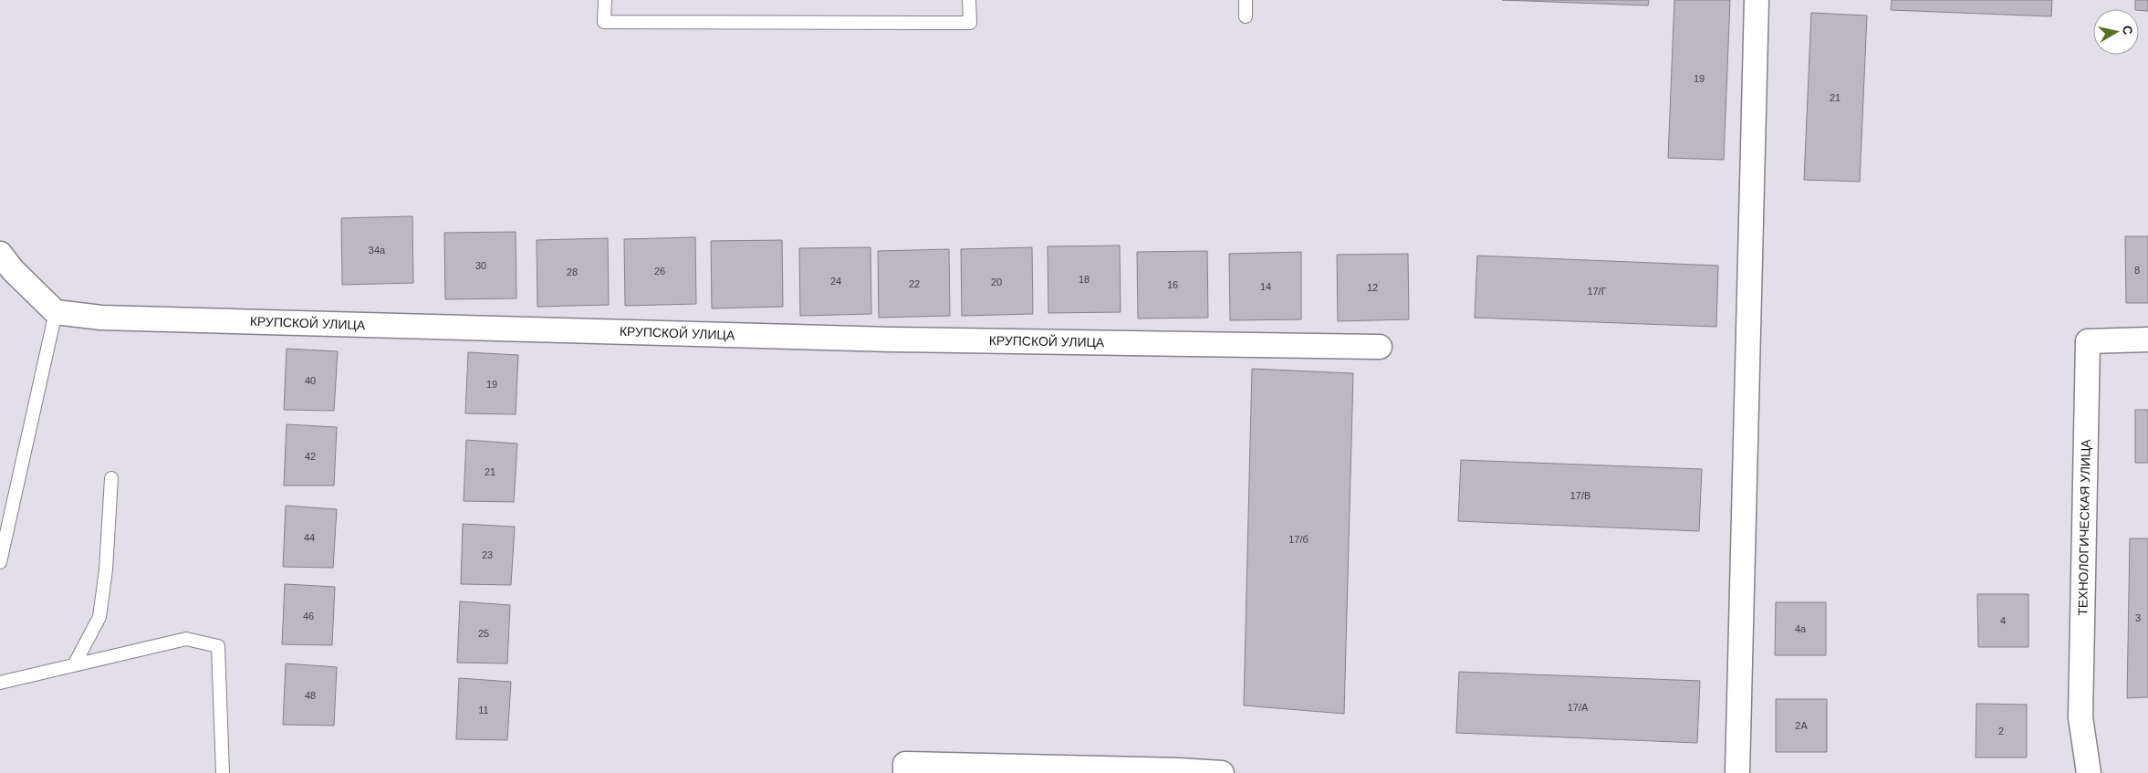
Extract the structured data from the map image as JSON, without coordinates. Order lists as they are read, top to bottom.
{
  "streets": {
    "street": ["КРУПСКОЙ УЛИЦА", "ТЕХНОЛОГИЧЕСКАЯ УЛИЦА"]
  },
  "house_numbers": [
    "19",
    "21",
    "34а",
    "30",
    "8",
    "26",
    "28",
    "18",
    "24",
    "20",
    "22",
    "16",
    "14",
    "12",
    "17/Г",
    "40",
    "19",
    "42",
    "21",
    "17/В",
    "44",
    "17/б",
    "23",
    "46",
    "3",
    "4",
    "4а",
    "25",
    "48",
    "17/А",
    "11",
    "2А",
    "2"
  ],
  "north": "right"
}
